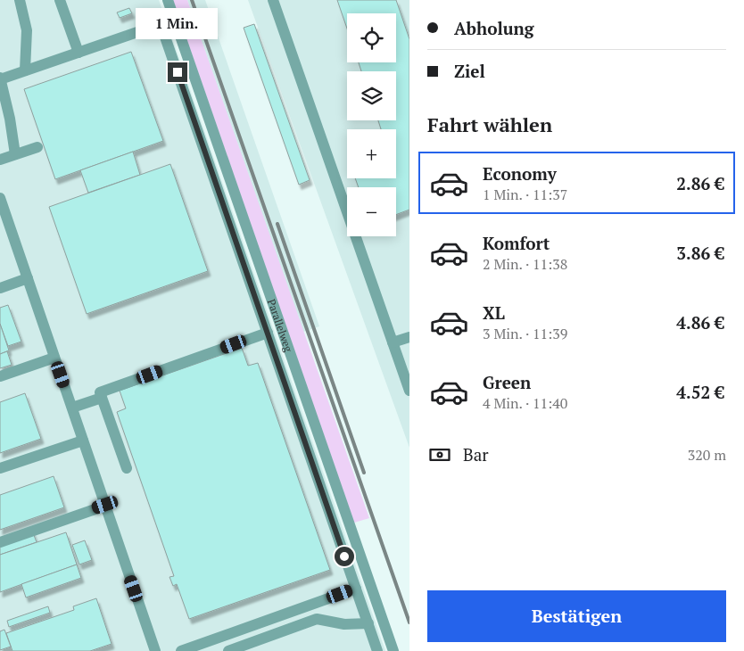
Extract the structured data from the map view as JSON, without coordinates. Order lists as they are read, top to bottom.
{
  "streets": {
    "street": ["Parallelweg"]
  },
  "page": {
    "banner": ["Abholung", "Ziel"],
    "bubble": "1 Min.",
    "map_buttons": ["+", "−"],
    "heading": "Fahrt wählen",
    "list": [
      {
        "name": "Economy",
        "note": "1 Min. · 11:37",
        "value": "2.86 €"
      },
      {
        "name": "Komfort",
        "note": "2 Min. · 11:38",
        "value": "3.86 €"
      },
      {
        "name": "XL",
        "note": "3 Min. · 11:39",
        "value": "4.86 €"
      },
      {
        "name": "Green",
        "note": "4 Min. · 11:40",
        "value": "4.52 €"
      }
    ],
    "pay": ["Bar", "320 m"],
    "buttons": "Bestätigen"
  }
}
